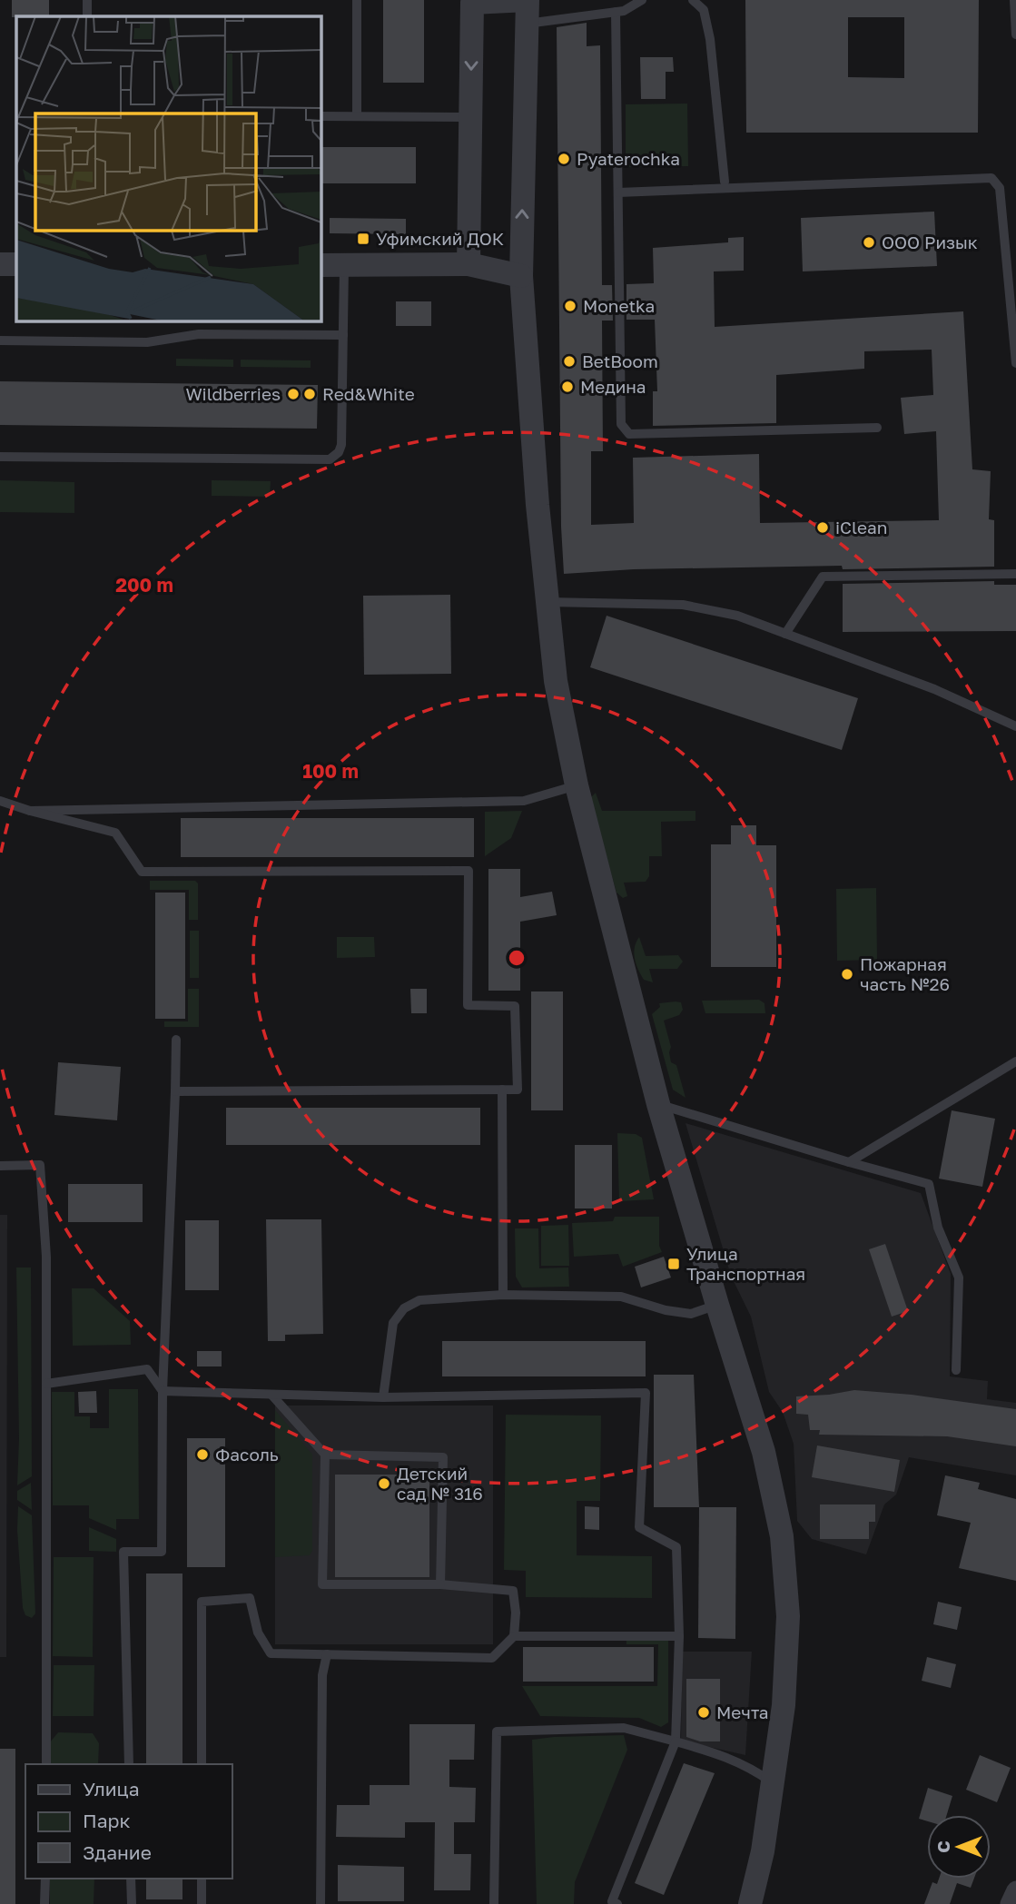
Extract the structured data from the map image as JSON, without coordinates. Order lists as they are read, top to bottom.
{
  "places": {
    "other": [
      "Pyaterochka",
      "ООО Ризык",
      "Monetka",
      "BetBoom",
      "Медина",
      "Wildberries",
      "Red&White",
      "iClean",
      "Пожарная часть №26",
      "Фасоль",
      "Детский сад № 316",
      "Мечта"
    ],
    "transit": ["Уфимский ДОК", "Улица Транспортная"]
  },
  "legend": ["Улица", "Парк", "Здание"],
  "north": "left",
  "rings": ["200 m", "100 m"]
}
